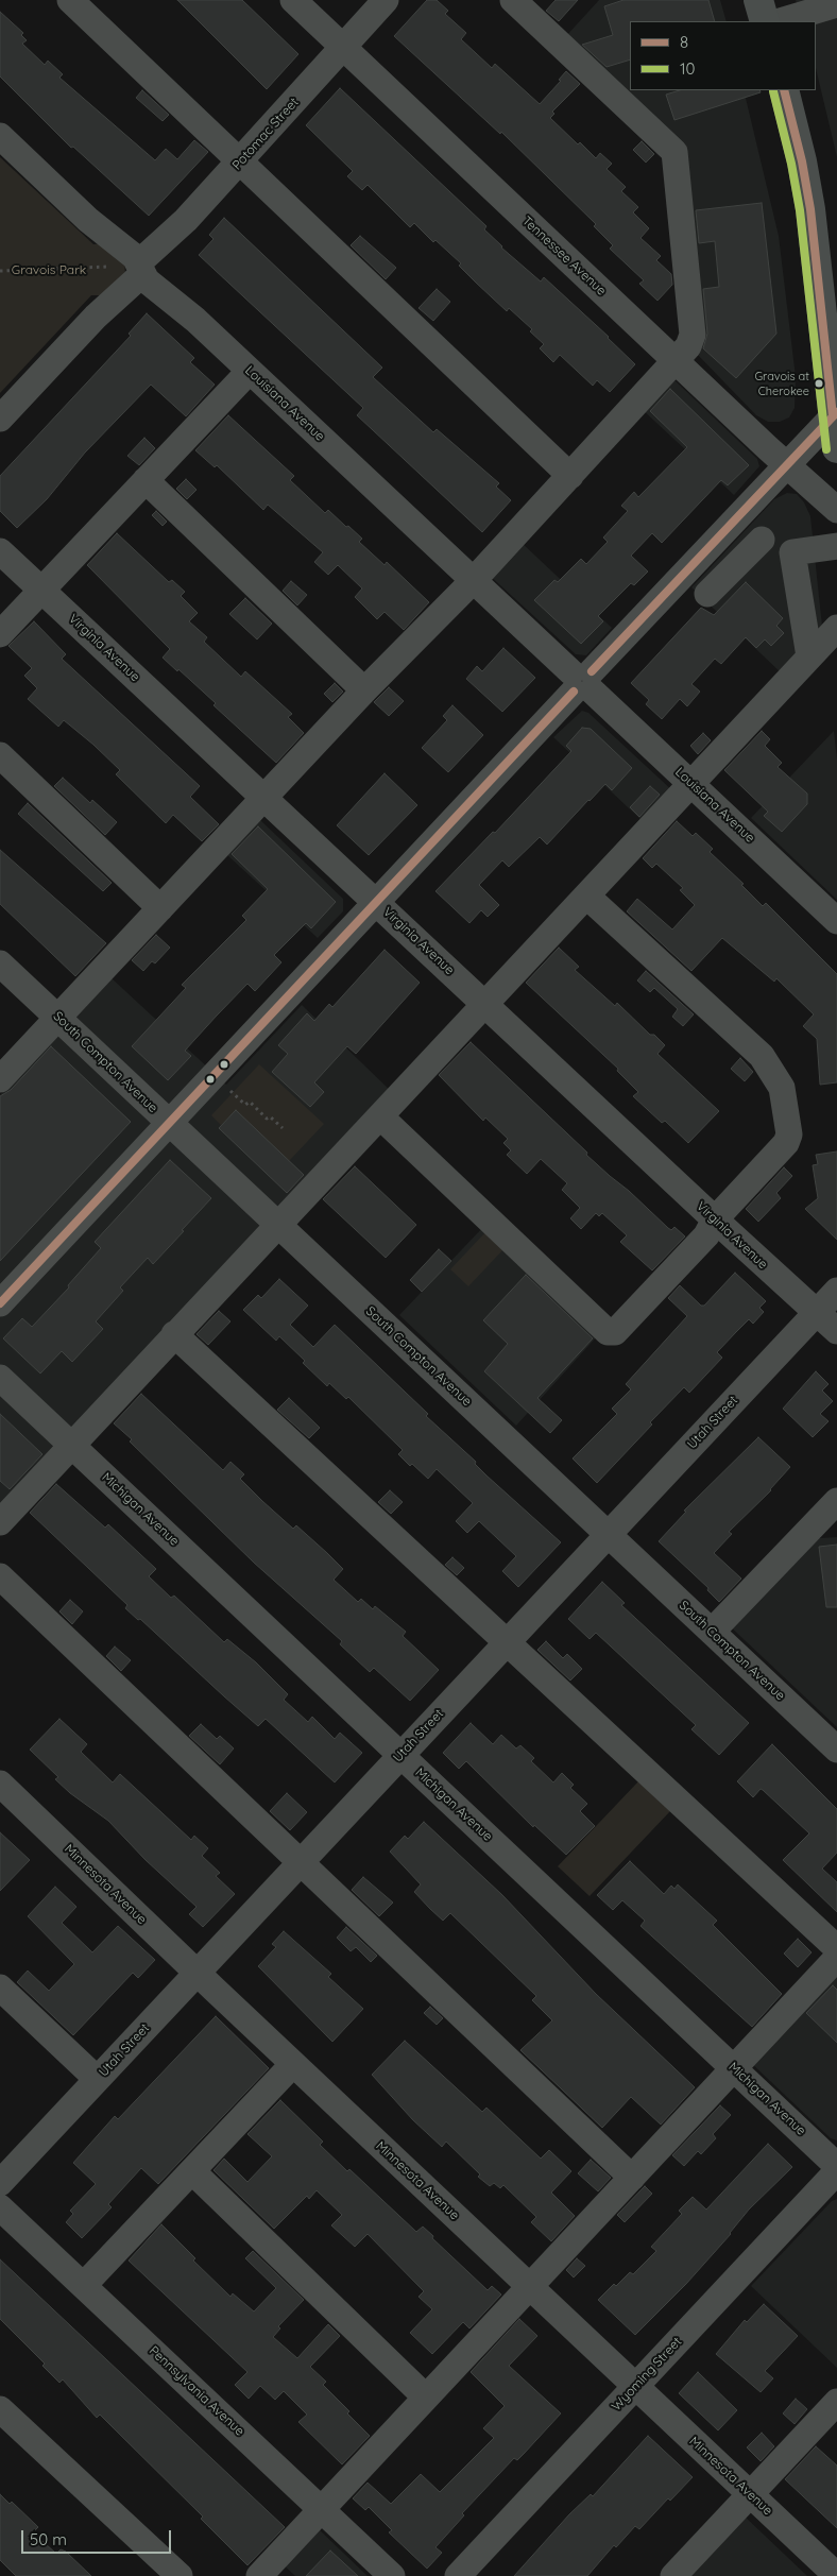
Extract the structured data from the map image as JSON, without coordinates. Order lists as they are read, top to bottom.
{
  "streets": {
    "street": [
      "Potomac Street",
      "Tennessee Avenue",
      "Louisiana Avenue",
      "Virginia Avenue",
      "South Compton Avenue",
      "Utah Street",
      "Michigan Avenue",
      "Minnesota Avenue",
      "Wyoming Street",
      "Pennsylvania Avenue"
    ]
  },
  "crossings": [
    ["Potomac Street", "Tennessee Avenue"],
    ["Potomac Street", "Louisiana Avenue"],
    ["Virginia Avenue", "Utah Street"],
    ["South Compton Avenue", "Utah Street"],
    ["Utah Street", "Michigan Avenue"],
    ["Utah Street", "Minnesota Avenue"],
    ["Minnesota Avenue", "Wyoming Street"]
  ],
  "parks": ["Gravois Park"],
  "places": ["Gravois at Cherokee"],
  "lines": ["transit line 8", "transit line 10"],
  "legend": ["8", "10"],
  "scale_bar": "50 m"
}
